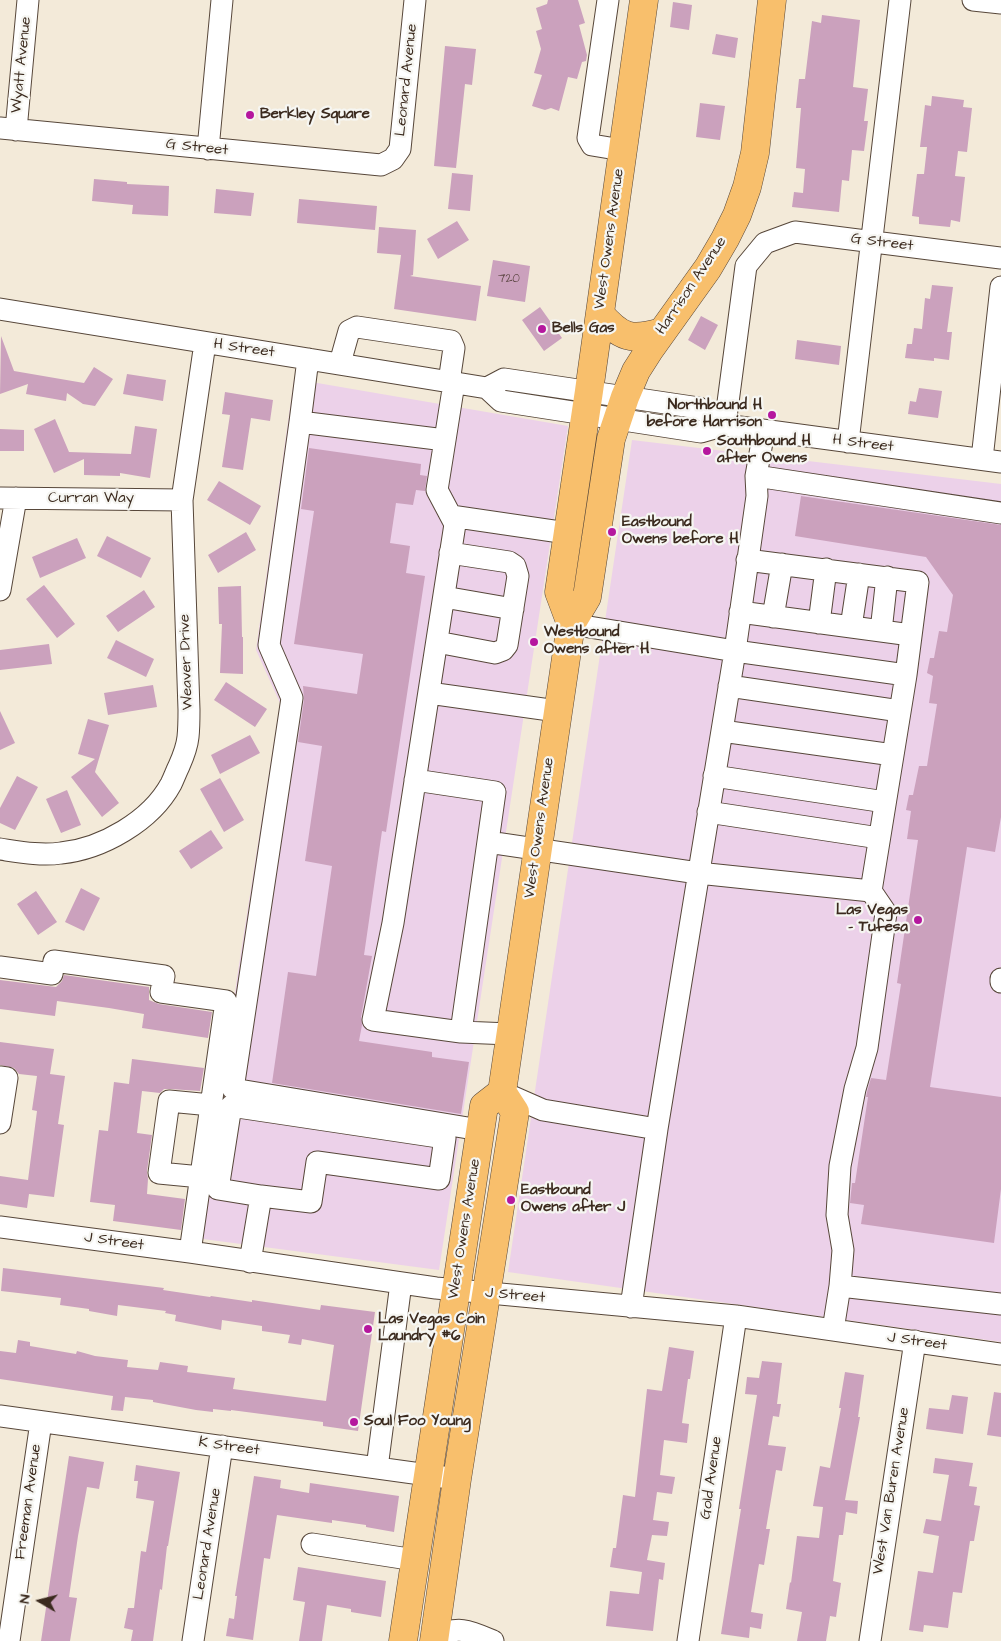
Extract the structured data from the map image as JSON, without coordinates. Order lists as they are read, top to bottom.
{
  "streets": {
    "main road": ["West Owens Avenue", "Harrison Avenue"],
    "street": [
      "Wyatt Avenue",
      "Leonard Avenue",
      "G Street",
      "H Street",
      "Curran Way",
      "Weaver Drive",
      "J Street",
      "K Street",
      "Gold Avenue",
      "West Van Buren Avenue",
      "Freeman Avenue"
    ]
  },
  "crossings": [
    ["Wyatt Avenue", "G Street"],
    ["Leonard Avenue", "G Street"],
    ["Leonard Avenue", "K Street"],
    ["G Street", "H Street"],
    ["West Owens Avenue", "Harrison Avenue"],
    ["West Owens Avenue", "H Street"],
    ["West Owens Avenue", "J Street"],
    ["West Owens Avenue", "K Street"],
    ["Harrison Avenue", "H Street"],
    ["H Street", "Weaver Drive"],
    ["Curran Way", "Weaver Drive"],
    ["J Street", "Gold Avenue"],
    ["J Street", "West Van Buren Avenue"],
    ["K Street", "Freeman Avenue"]
  ],
  "places": [
    "Berkley Square",
    "Bells Gas",
    "Northbound H before Harrison",
    "Southbound H after Owens",
    "Eastbound Owens before H",
    "Westbound Owens after H",
    "Las Vegas - Tufesa",
    "Eastbound Owens after J",
    "Las Vegas Coin Laundry #6",
    "Soul Foo Young"
  ],
  "house_numbers": ["720"],
  "north": "left"
}
